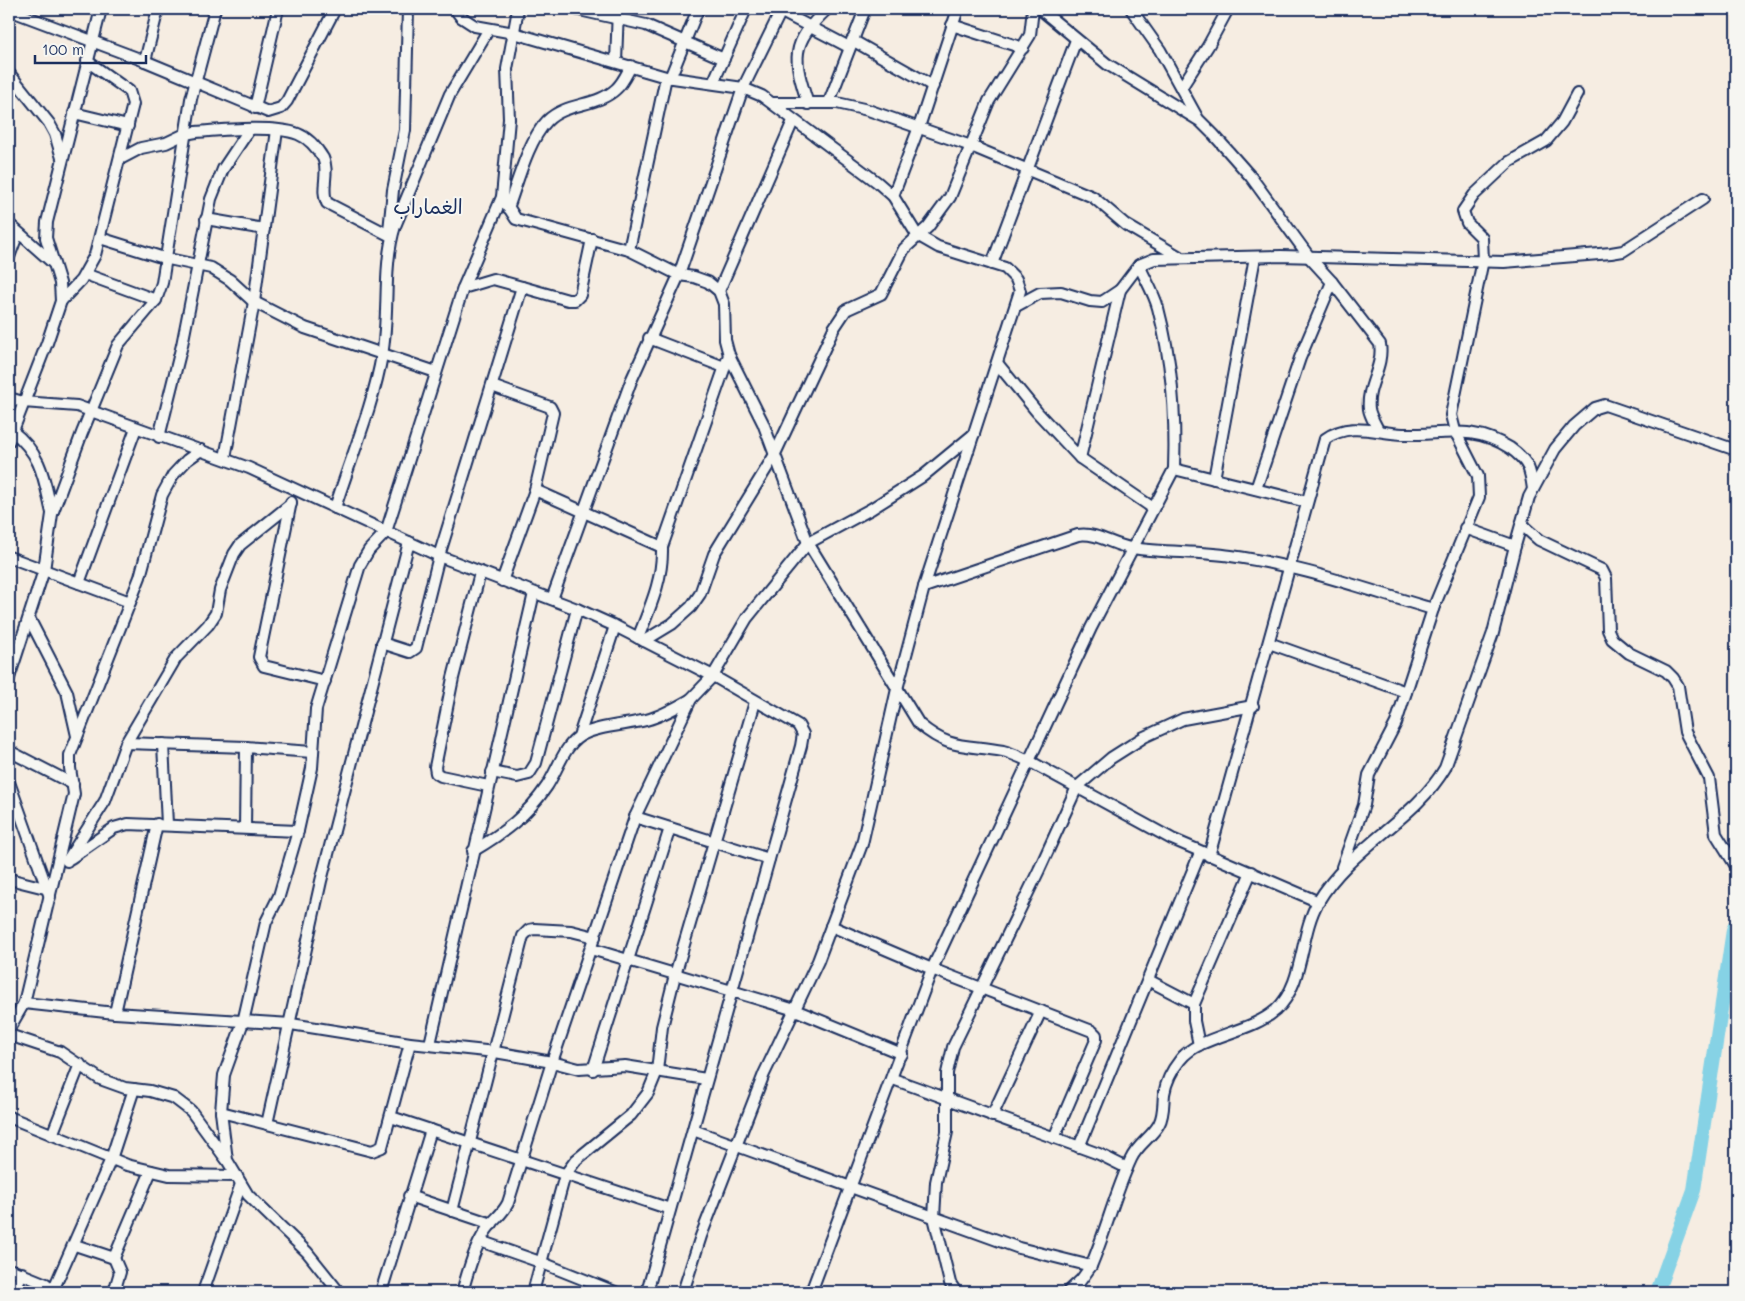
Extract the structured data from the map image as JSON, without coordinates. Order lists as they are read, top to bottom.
{
  "districts": ["الغماراب"],
  "scale_bar": "100 m"
}
